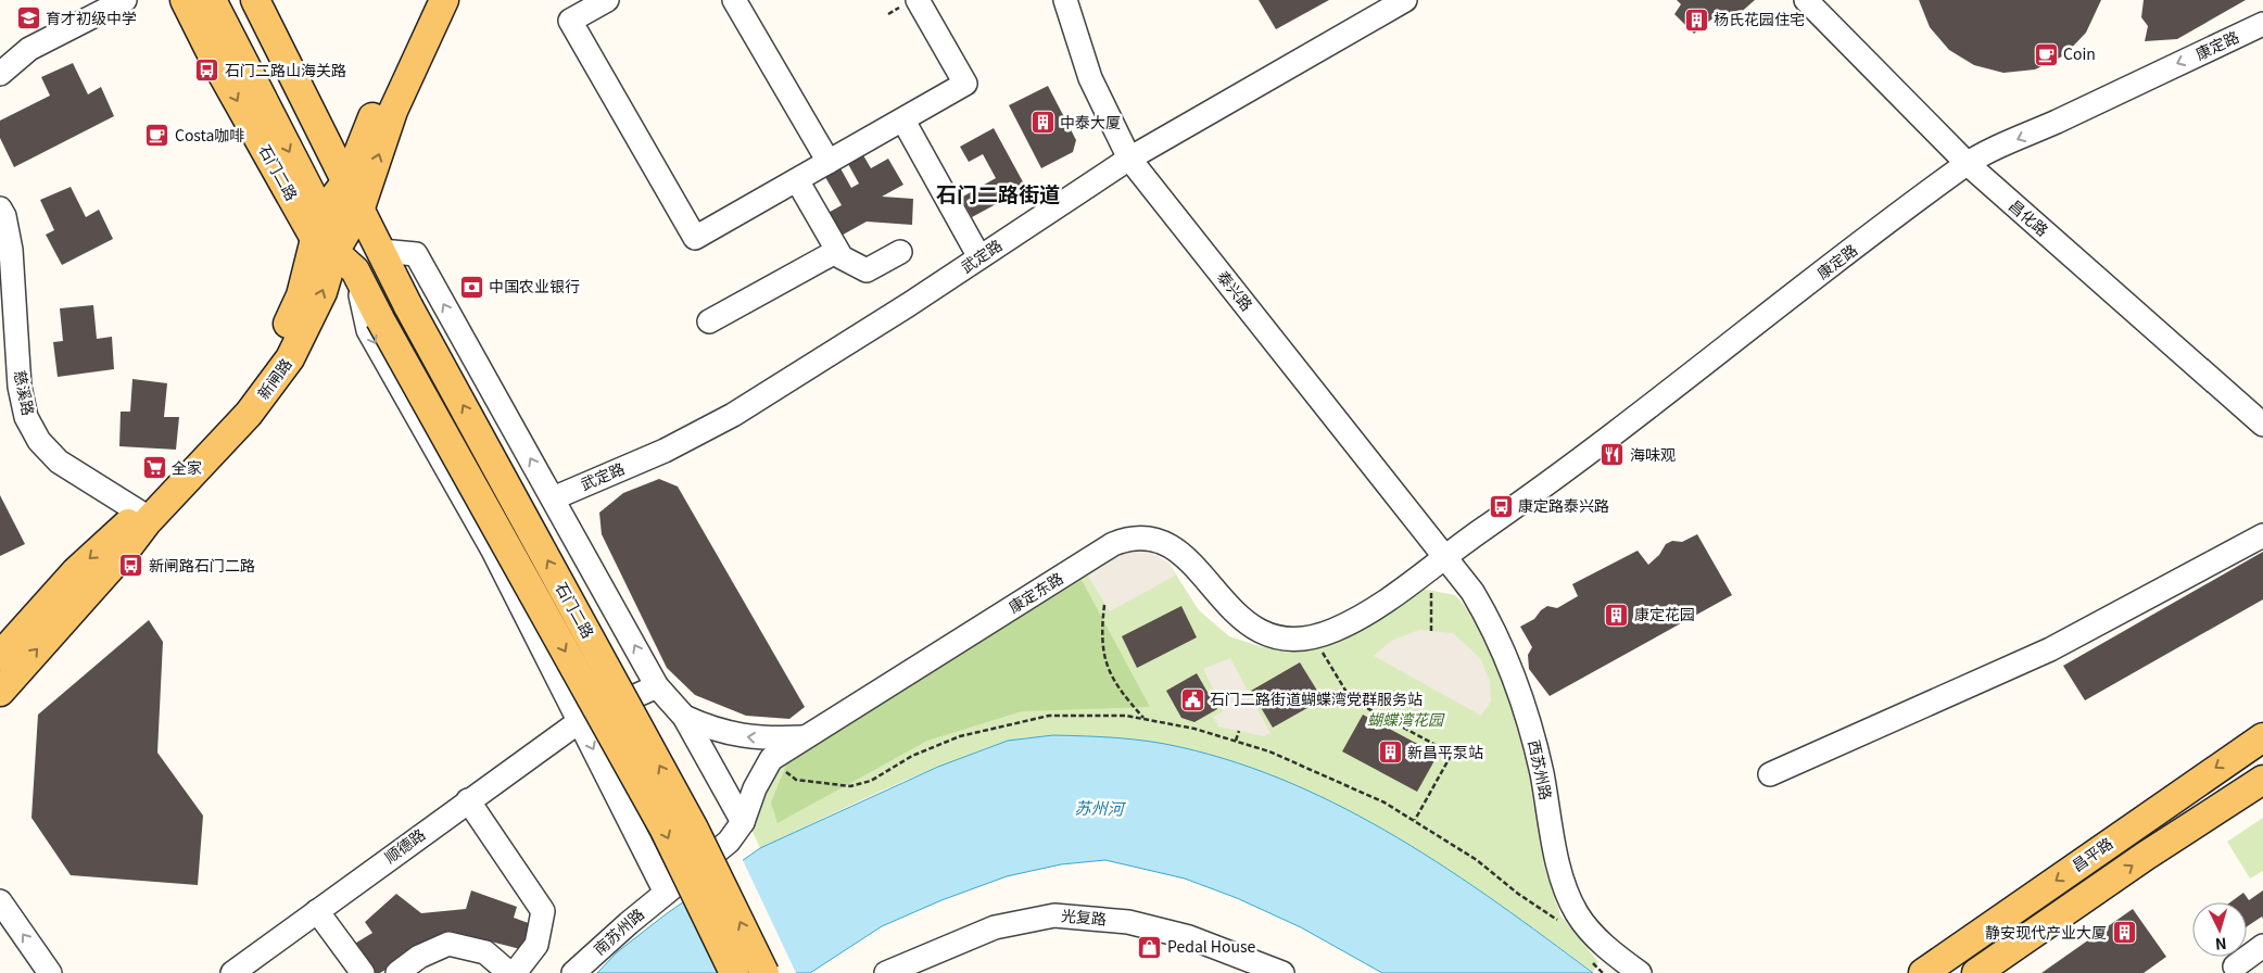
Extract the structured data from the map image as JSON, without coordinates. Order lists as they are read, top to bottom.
{
  "streets": {
    "main road": ["石门二路", "新闸路", "昌平路"],
    "street": [
      "康定路",
      "昌化路",
      "武定路",
      "泰兴路",
      "慈溪路",
      "康定东路",
      "西苏州路",
      "顺德路",
      "光复路",
      "南苏州路"
    ]
  },
  "crossings": [
    ["康定路", "昌化路"],
    ["康定路", "泰兴路"],
    ["康定路", "康定东路"],
    ["康定路", "西苏州路"],
    ["石门二路", "新闸路"],
    ["武定路", "泰兴路"],
    ["泰兴路", "康定东路"],
    ["泰兴路", "西苏州路"],
    ["新闸路", "慈溪路"],
    ["康定东路", "西苏州路"],
    ["康定东路", "南苏州路"]
  ],
  "districts": ["石门二路街道"],
  "water": ["苏州河"],
  "parks": ["蝴蝶湾花园"],
  "places": {
    "school or university": ["育才初级中学"],
    "building": [
      "杨氏花园住宅",
      "中泰大厦",
      "康定花园",
      "新昌平泵站",
      "静安现代产业大厦"
    ],
    "cafe": ["Coin", "Costa咖啡"],
    "bus stop": ["石门二路山海关路", "康定路泰兴路", "新闸路石门二路"],
    "bank": ["中国农业银行"],
    "restaurant": ["海味观"],
    "supermarket": ["全家"],
    "public building": ["石门二路街道蝴蝶湾党群服务站"],
    "shop": ["Pedal House"]
  },
  "north": "bottom"
}
